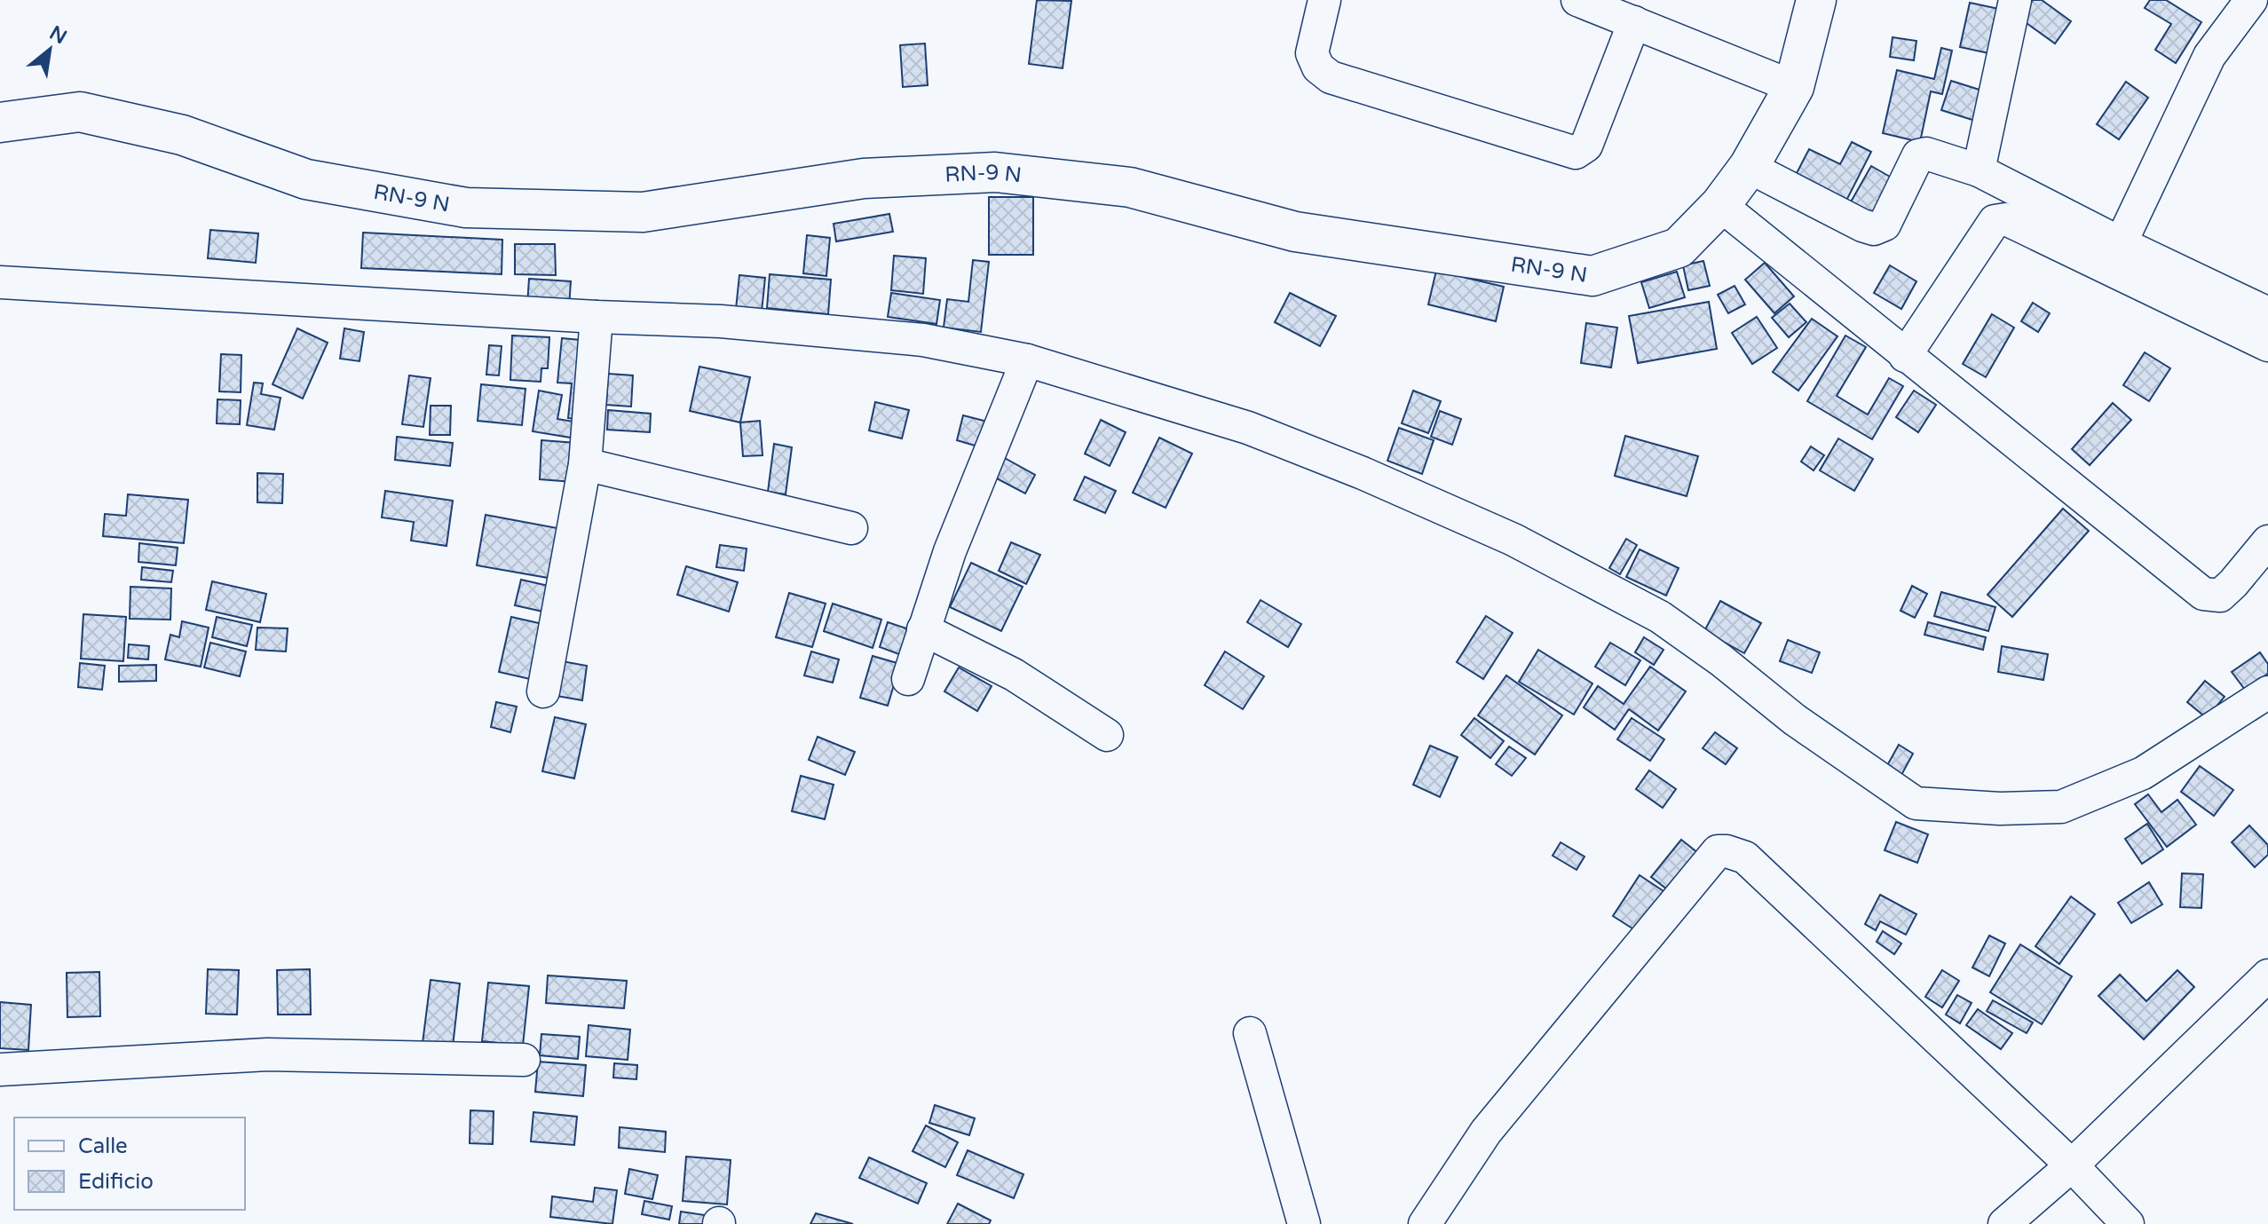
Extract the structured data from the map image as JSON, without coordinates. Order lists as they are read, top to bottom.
{
  "streets": {
    "main road": ["RN-9 N"]
  },
  "legend": ["Calle", "Edificio"],
  "north": "top right"
}
